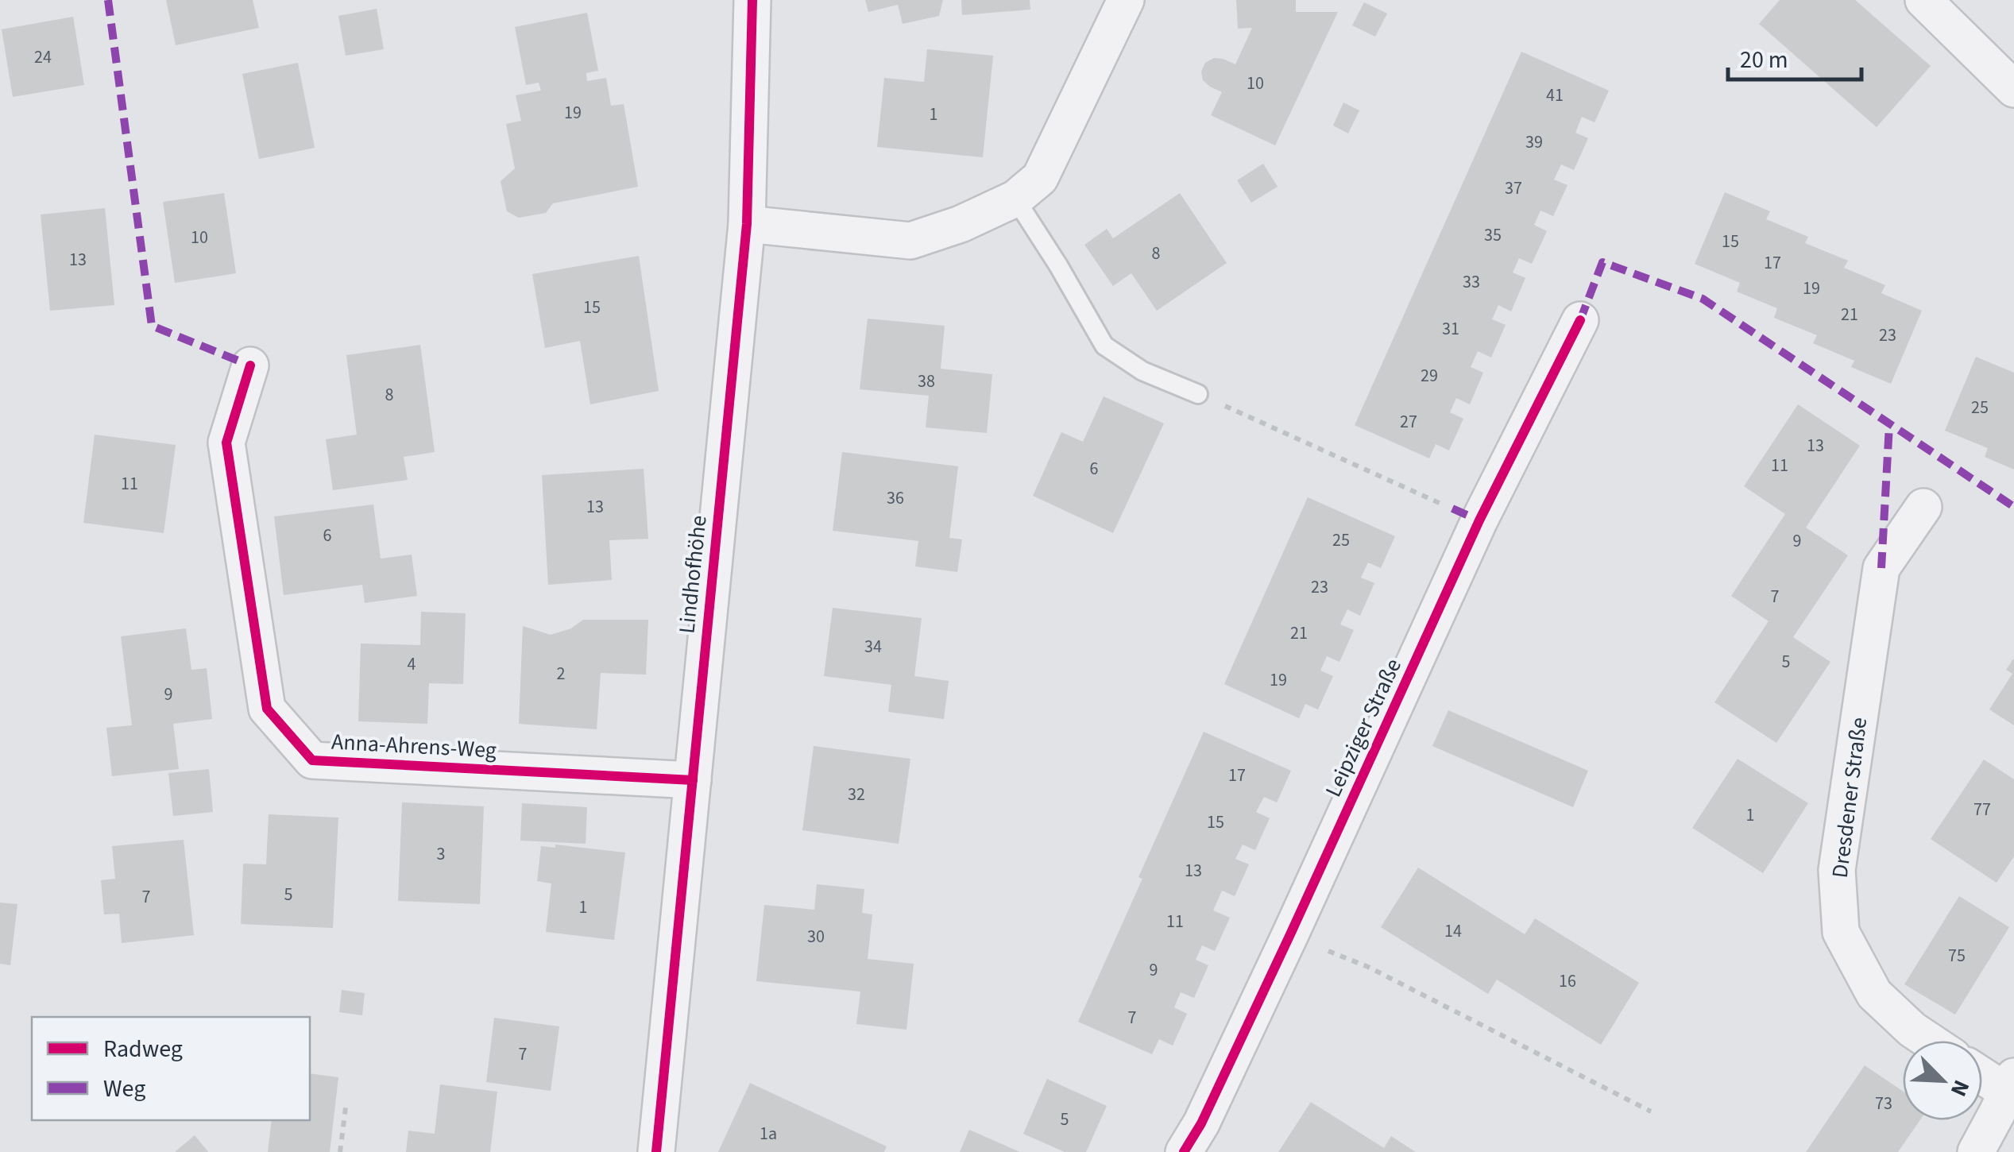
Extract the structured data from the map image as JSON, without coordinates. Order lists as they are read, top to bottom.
{
  "streets": {
    "street": [
      "Lindhofhöhe",
      "Leipziger Straße",
      "Anna-Ahrens-Weg",
      "Dresdener Straße"
    ]
  },
  "crossings": [
    ["Lindhofhöhe", "Anna-Ahrens-Weg"]
  ],
  "house_numbers": [
    "24",
    "10",
    "41",
    "19",
    "1",
    "39",
    "37",
    "35",
    "10",
    "15",
    "8",
    "13",
    "17",
    "33",
    "19",
    "15",
    "21",
    "31",
    "23",
    "29",
    "38",
    "8",
    "25",
    "27",
    "13",
    "11",
    "6",
    "11",
    "36",
    "13",
    "6",
    "25",
    "9",
    "23",
    "7",
    "21",
    "34",
    "5",
    "4",
    "2",
    "19",
    "9",
    "17",
    "32",
    "77",
    "1",
    "15",
    "3",
    "13",
    "5",
    "7",
    "1",
    "11",
    "14",
    "30",
    "75",
    "9",
    "16",
    "7",
    "7",
    "73",
    "5",
    "1a"
  ],
  "legend": ["Radweg", "Weg"],
  "scale_bar": "20 m",
  "north": "bottom right"
}
